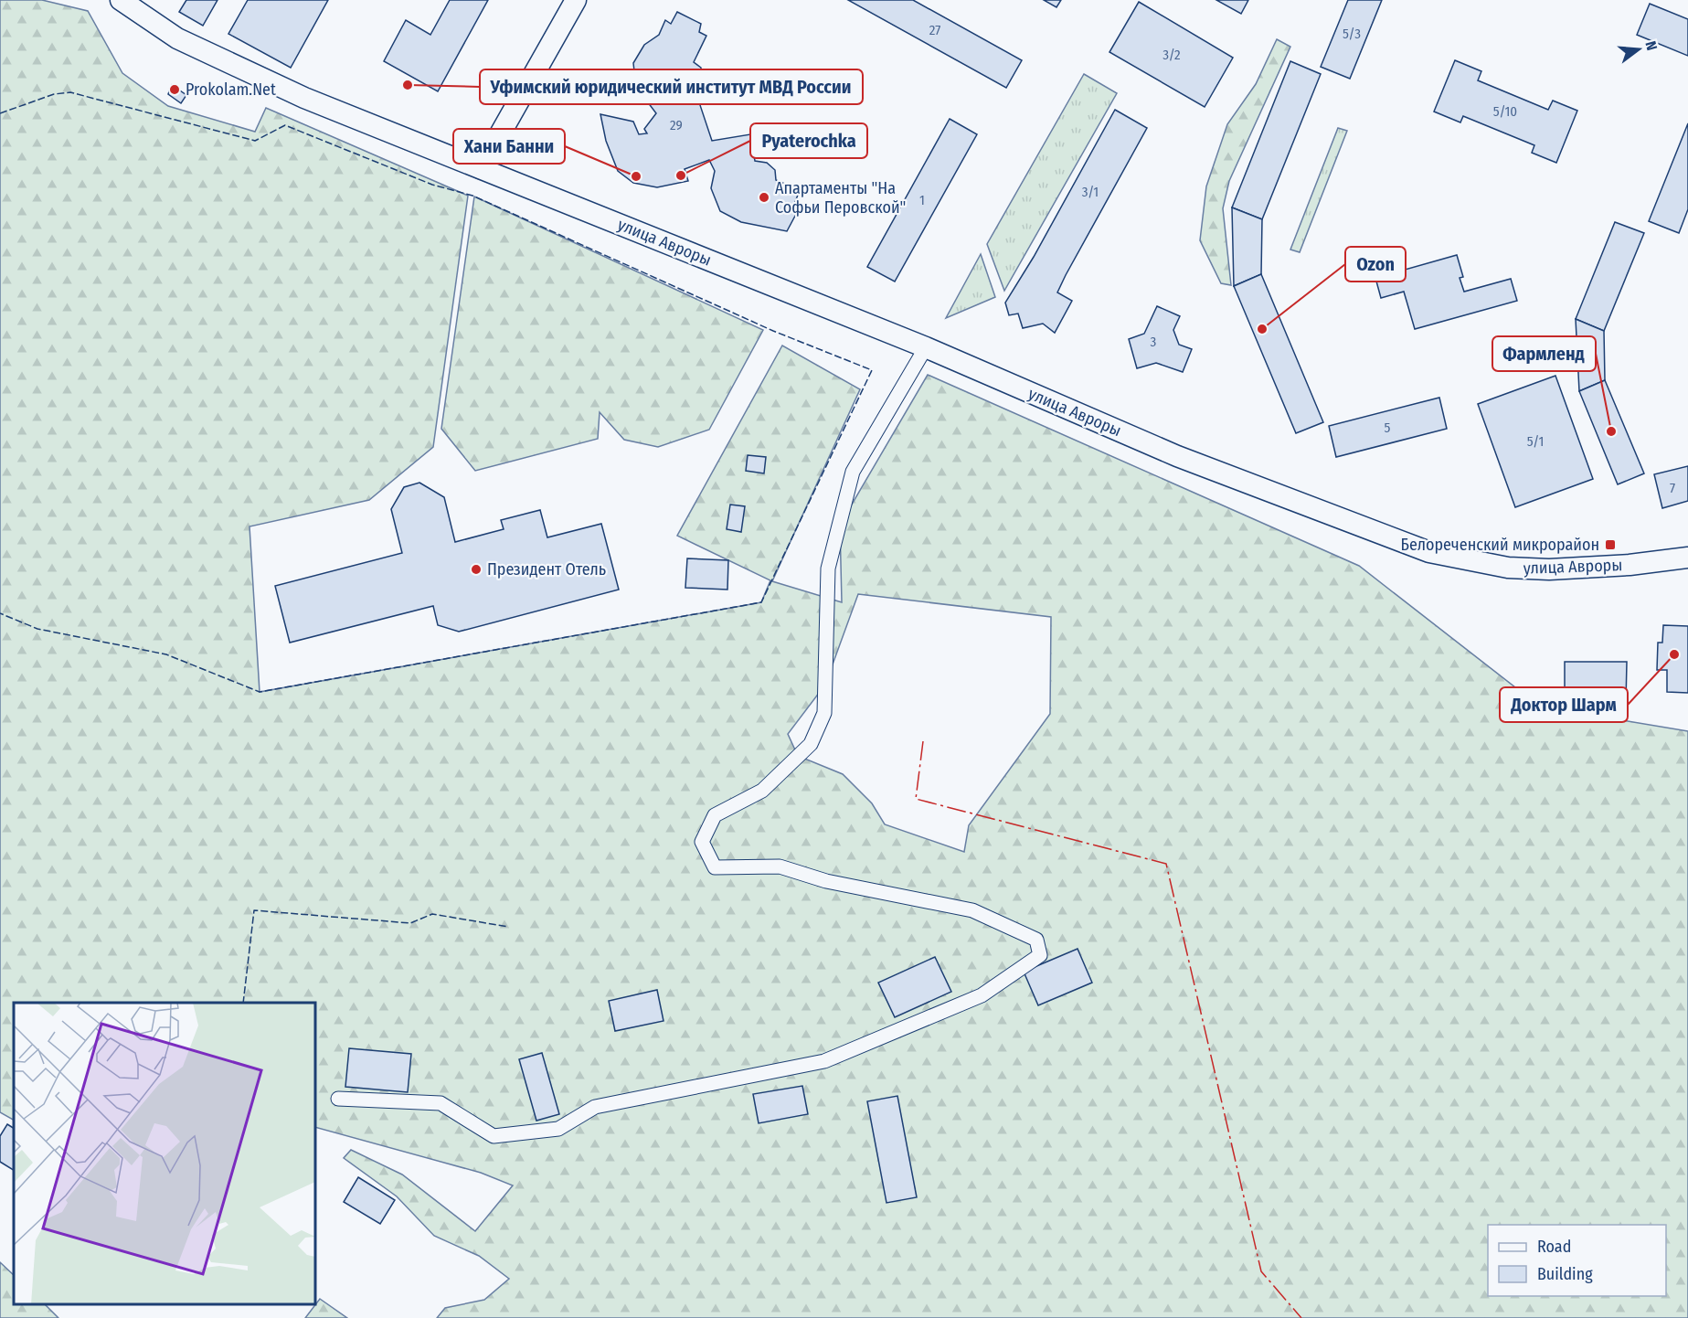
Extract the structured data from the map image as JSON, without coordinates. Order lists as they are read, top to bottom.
{
  "streets": {
    "street": ["улица Авроры"]
  },
  "places": {
    "other": [
      "Уфимский юридический институт МВД России",
      "Prokolam.Net",
      "Pyaterochka",
      "Хани Банни",
      "Апартаменты \"На Софьи Перовской\"",
      "Ozon",
      "Фармленд",
      "Президент Отель",
      "Доктор Шарм"
    ],
    "transit": ["Белореченский микрорайон"]
  },
  "house_numbers": [
    "27",
    "5/3",
    "3/2",
    "5/10",
    "29",
    "3/1",
    "1",
    "3",
    "5",
    "5/1",
    "7"
  ],
  "legend": ["Road", "Building"],
  "north": "right"
}
